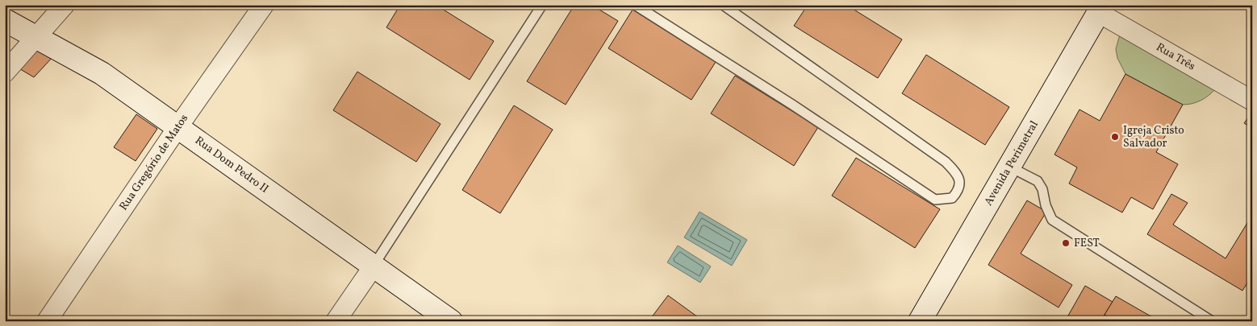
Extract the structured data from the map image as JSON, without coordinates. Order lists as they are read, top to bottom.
{
  "streets": {
    "main road": ["Avenida Perimetral", "Rua Dom Pedro II"],
    "street": ["Rua Três", "Rua Gregório de Matos"]
  },
  "crossings": [
    ["Rua Três", "Avenida Perimetral"],
    ["Rua Gregório de Matos", "Rua Dom Pedro II"]
  ],
  "places": ["Igreja Cristo Salvador", "FEST"]
}
